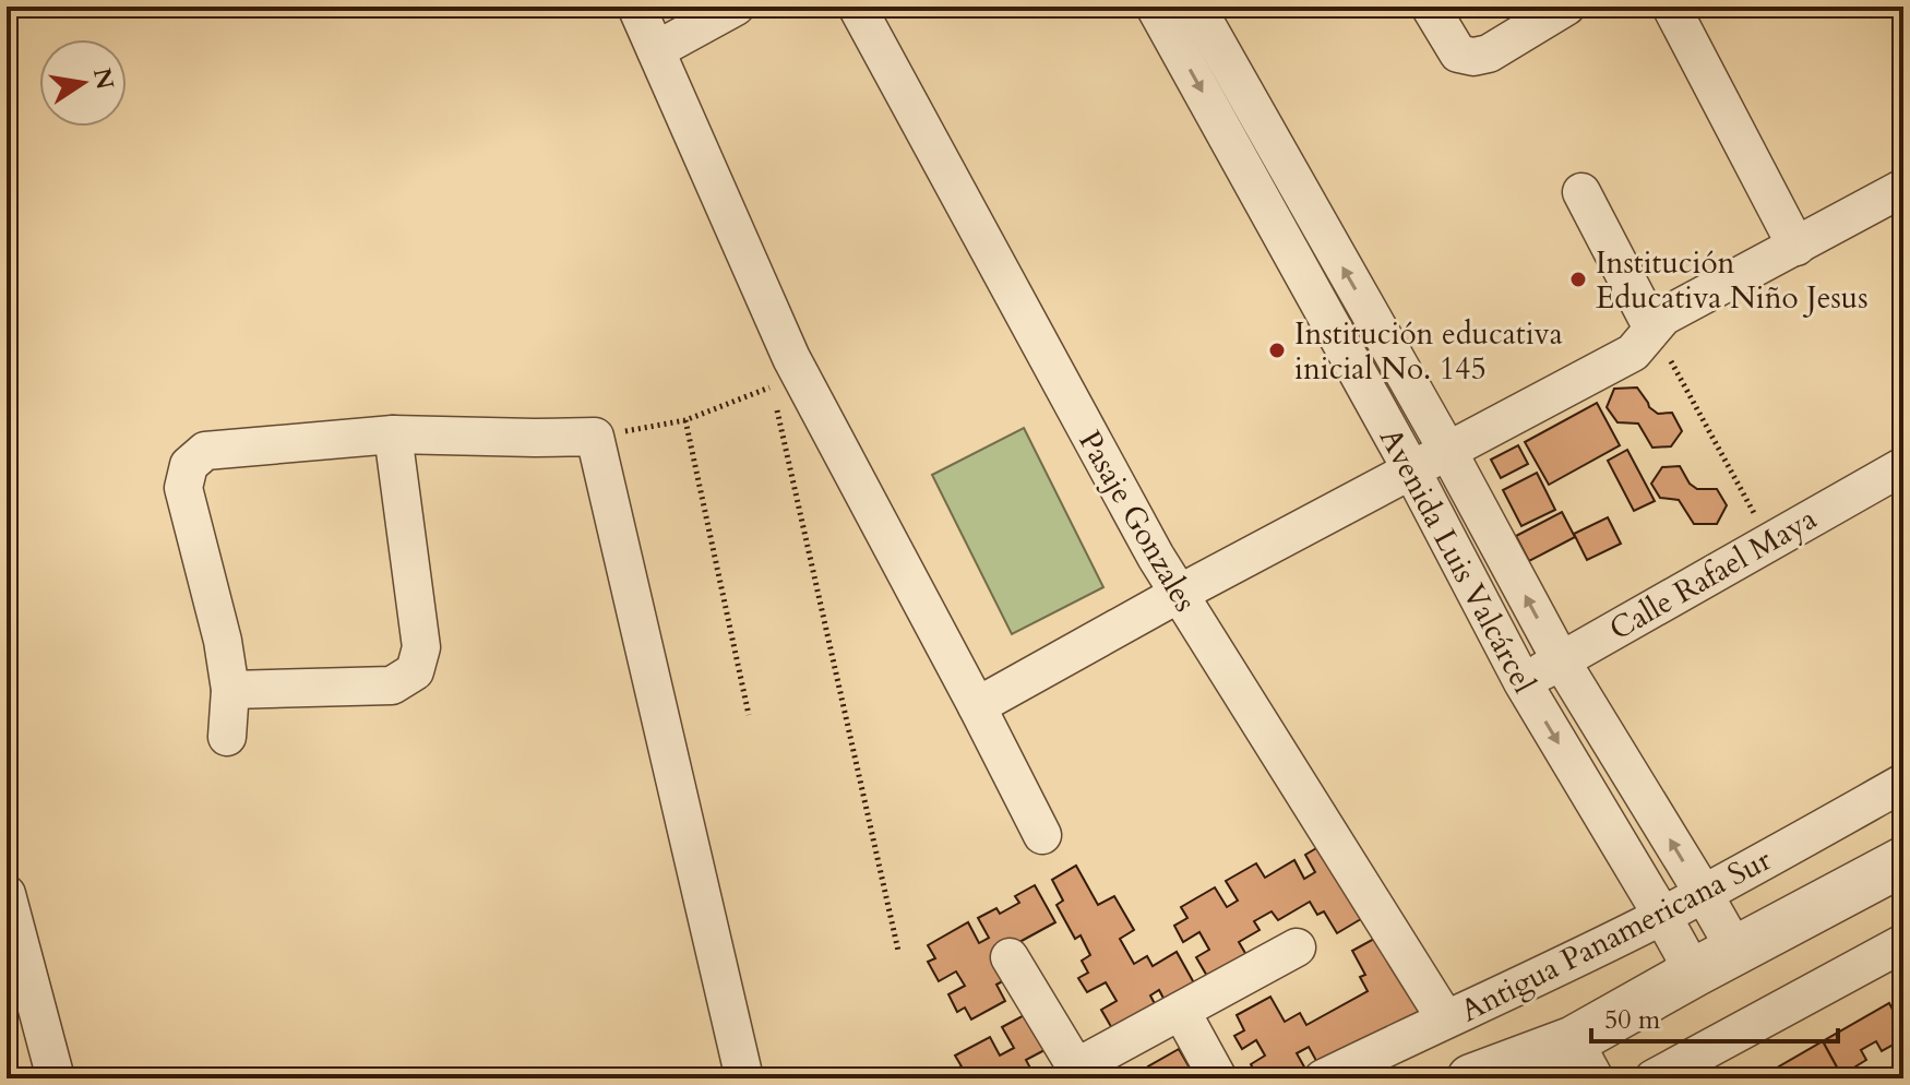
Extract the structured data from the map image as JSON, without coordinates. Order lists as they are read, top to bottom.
{
  "streets": {
    "street": [
      "Pasaje Gonzales",
      "Avenida Luis Valcárcel",
      "Calle Rafael Maya",
      "Antigua Panamericana Sur"
    ]
  },
  "crossings": [
    ["Pasaje Gonzales", "Antigua Panamericana Sur"],
    ["Avenida Luis Valcárcel", "Calle Rafael Maya"],
    ["Avenida Luis Valcárcel", "Antigua Panamericana Sur"]
  ],
  "places": ["Institución Educativa Niño Jesus", "Institución educativa inicial No. 145"],
  "scale_bar": "50 m",
  "north": "right"
}
